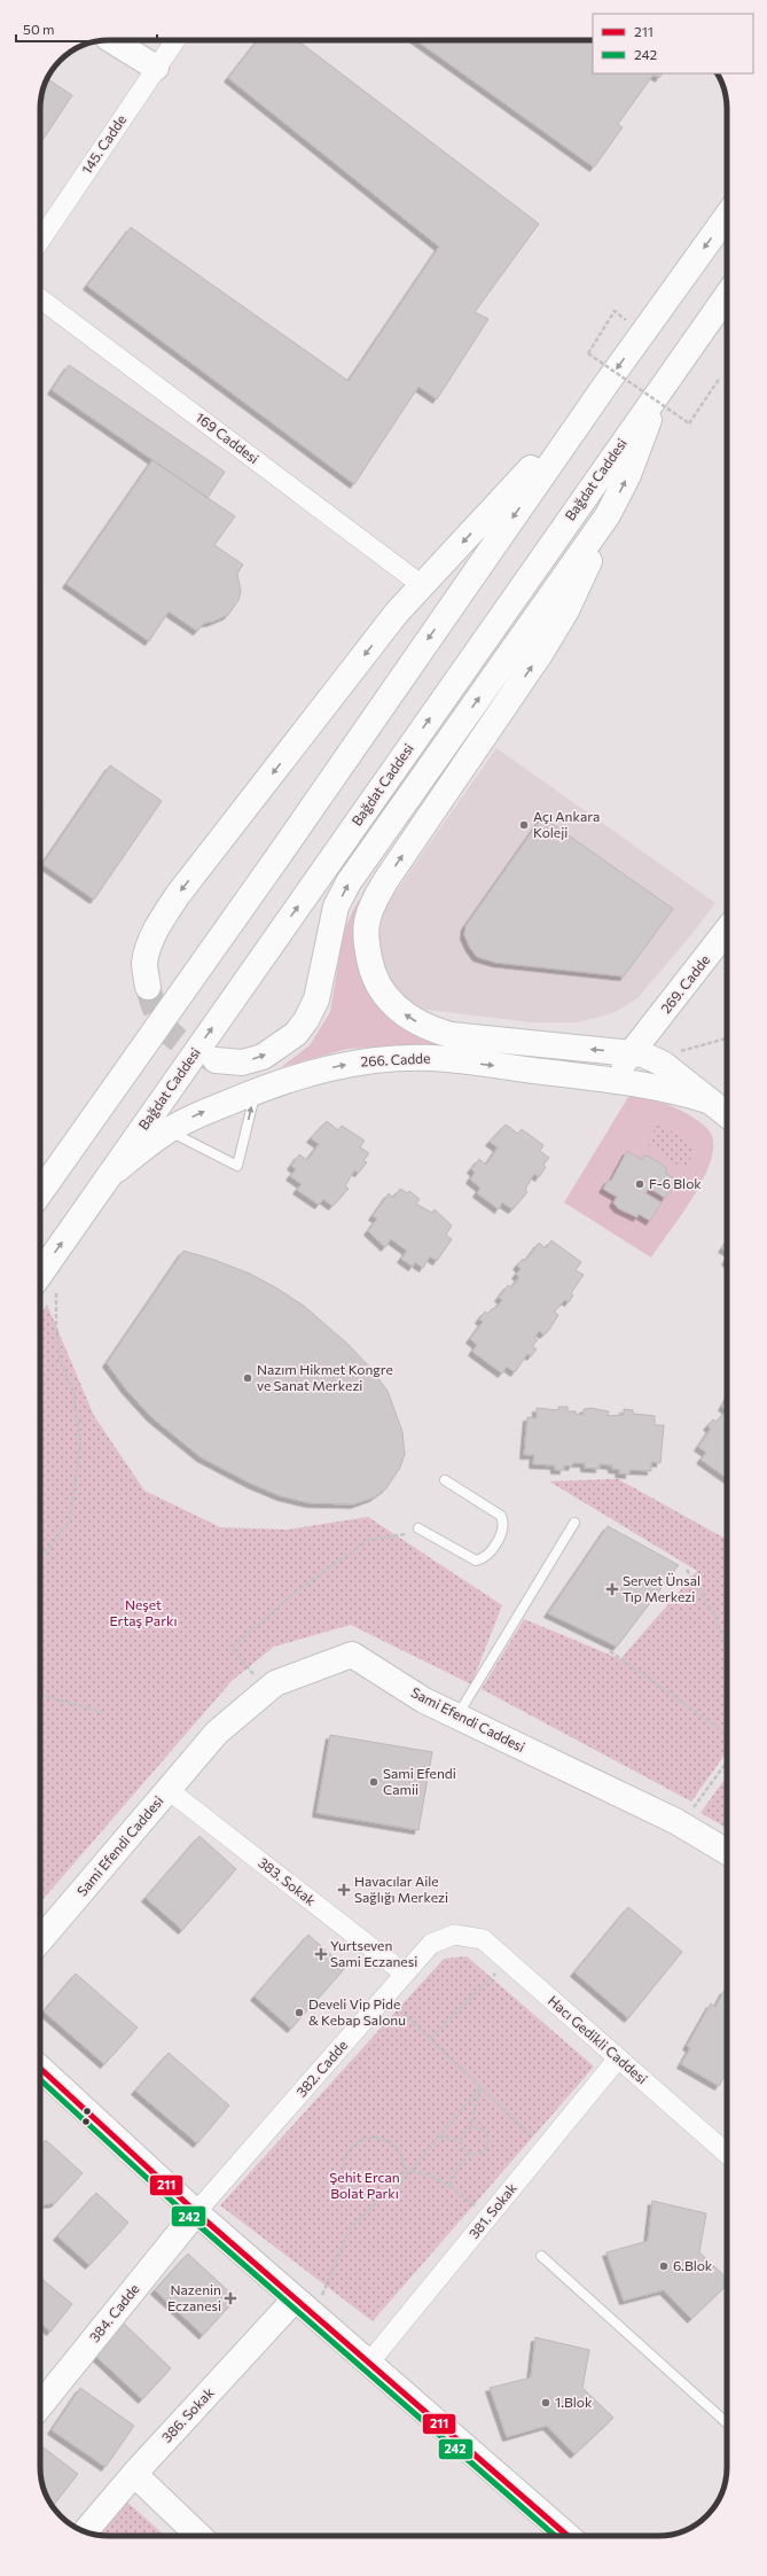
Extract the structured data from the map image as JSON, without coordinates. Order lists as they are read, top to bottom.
{
  "streets": {
    "main road": [
      "Bağdat Caddesi",
      "269. Cadde",
      "266. Cadde",
      "Sami Efendi Caddesi",
      "384. Cadde",
      "386. Sokak"
    ],
    "street": [
      "145. Cadde",
      "169 Caddesi",
      "383. Sokak",
      "Hacı Gedikli Caddesi",
      "382. Cadde",
      "381. Sokak"
    ]
  },
  "crossings": [
    ["Bağdat Caddesi", "266. Cadde"],
    ["269. Cadde", "266. Cadde"],
    ["Sami Efendi Caddesi", "383. Sokak"],
    ["383. Sokak", "382. Cadde"],
    ["Hacı Gedikli Caddesi", "382. Cadde"],
    ["Hacı Gedikli Caddesi", "381. Sokak"],
    ["382. Cadde", "384. Cadde"]
  ],
  "one_way": ["266. Cadde"],
  "parks": ["Neşet Ertaş Parkı", "Şehit Ercan Bolat Parkı"],
  "places": {
    "other": [
      "Açı Ankara Koleji",
      "F-6 Blok",
      "Nazım Hikmet Kongre ve Sanat Merkezi",
      "Sami Efendi Camii",
      "Develi Vip Pide & Kebap Salonu",
      "6.Blok",
      "1.Blok"
    ],
    "health": [
      "Servet Ünsal Tıp Merkezi",
      "Havacılar Aile Sağlığı Merkezi",
      "Yurtseven Sami Eczanesi",
      "Nazenin Eczanesi"
    ]
  },
  "lines": ["transit line 211", "transit line 242"],
  "legend": ["211", "242"],
  "scale_bar": "50 m"
}
